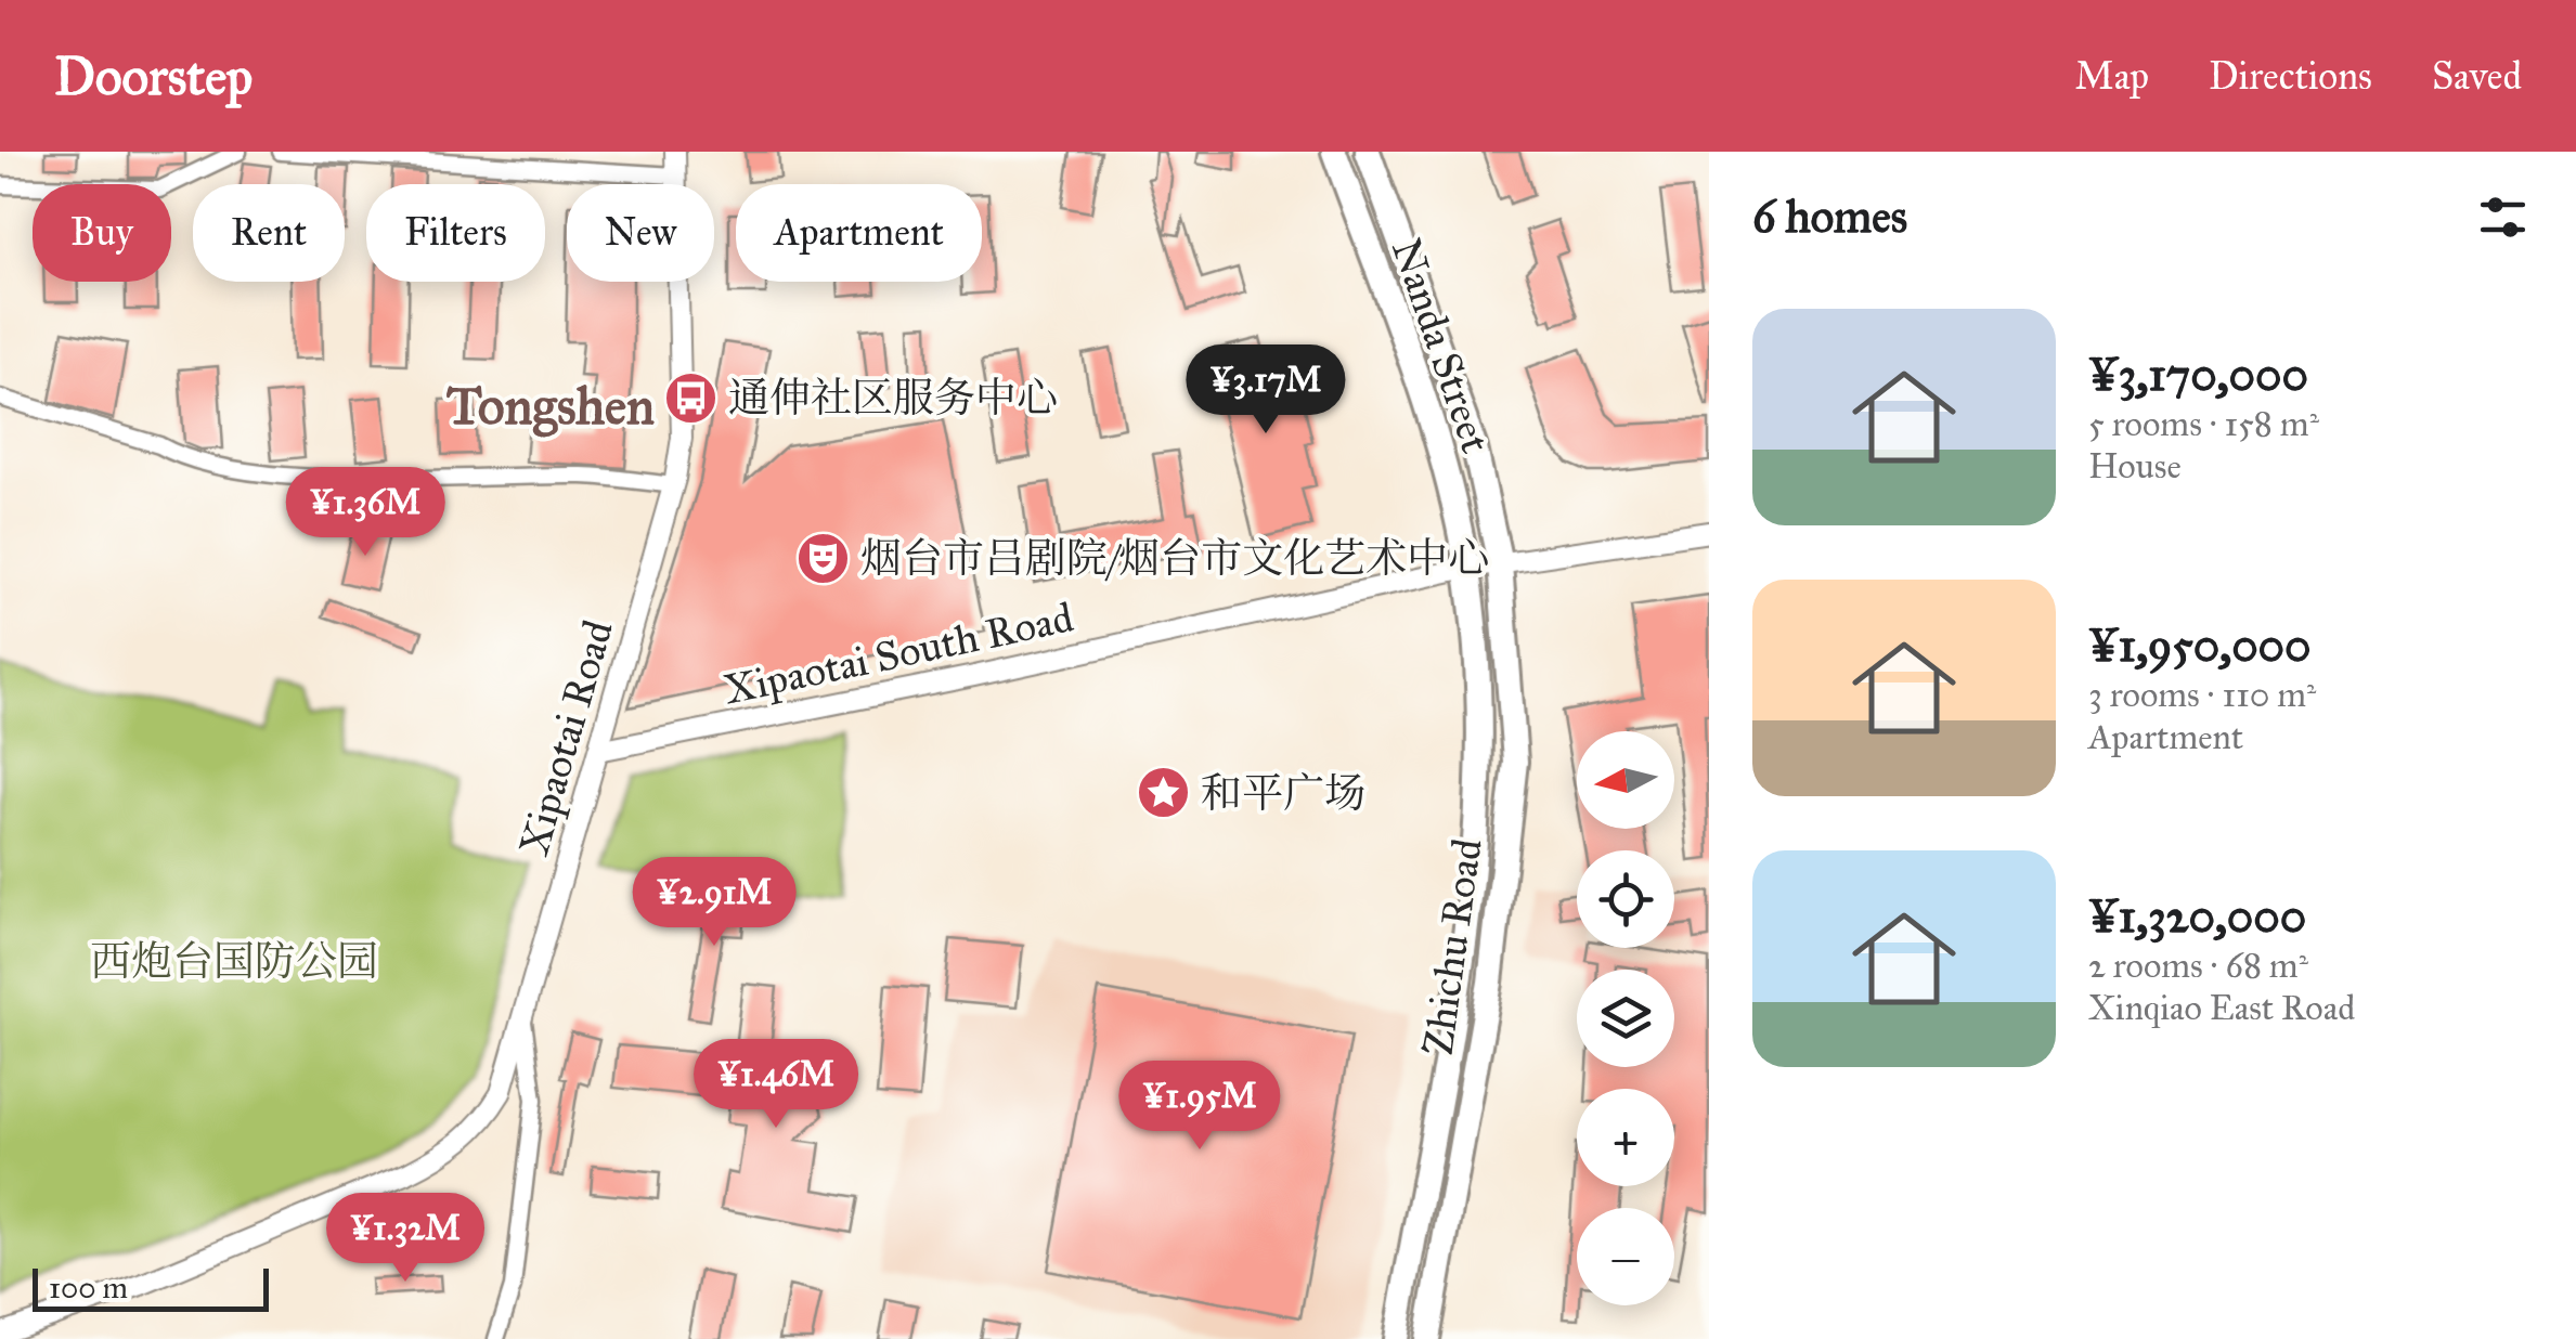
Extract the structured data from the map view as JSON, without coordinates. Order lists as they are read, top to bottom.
{
  "streets": {
    "main road": ["Nanda Street", "Zhichu Road"],
    "street": ["Xipaotai South Road", "Xipaotai Road"]
  },
  "crossings": [
    ["Nanda Street", "Xipaotai South Road"],
    ["Nanda Street", "Zhichu Road"],
    ["Xipaotai South Road", "Xipaotai Road"],
    ["Xipaotai South Road", "Zhichu Road"]
  ],
  "districts": ["Tongshen"],
  "parks": ["西炮台国防公园"],
  "places": {
    "bus stop": ["通伸社区服务中心"],
    "theatre": ["烟台市吕剧院/烟台市文化艺术中心"],
    "place": ["和平广场"]
  },
  "scale_bar": "100 m",
  "north": "left",
  "page": {
    "header": "Doorstep",
    "nav": ["Map", "Directions", "Saved"],
    "heading": "6 homes",
    "chip": [
      "Buy",
      "Rent",
      "Filters",
      "New",
      "Apartment"
    ],
    "list": [
      {
        "name": "¥3,170,000",
        "note": "5 rooms · 158 m² · House"
      },
      {
        "name": "¥1,950,000",
        "note": "3 rooms · 110 m² · Apartment"
      },
      {
        "name": "¥1,320,000",
        "note": "2 rooms · 68 m² · Xinqiao East Road"
      }
    ],
    "price": [
      "¥3.17M",
      "¥1.36M",
      "¥2.91M",
      "¥1.46M",
      "¥1.95M",
      "¥1.32M"
    ],
    "map_buttons": ["+", "−"],
    "scale": "100 m"
  }
}
